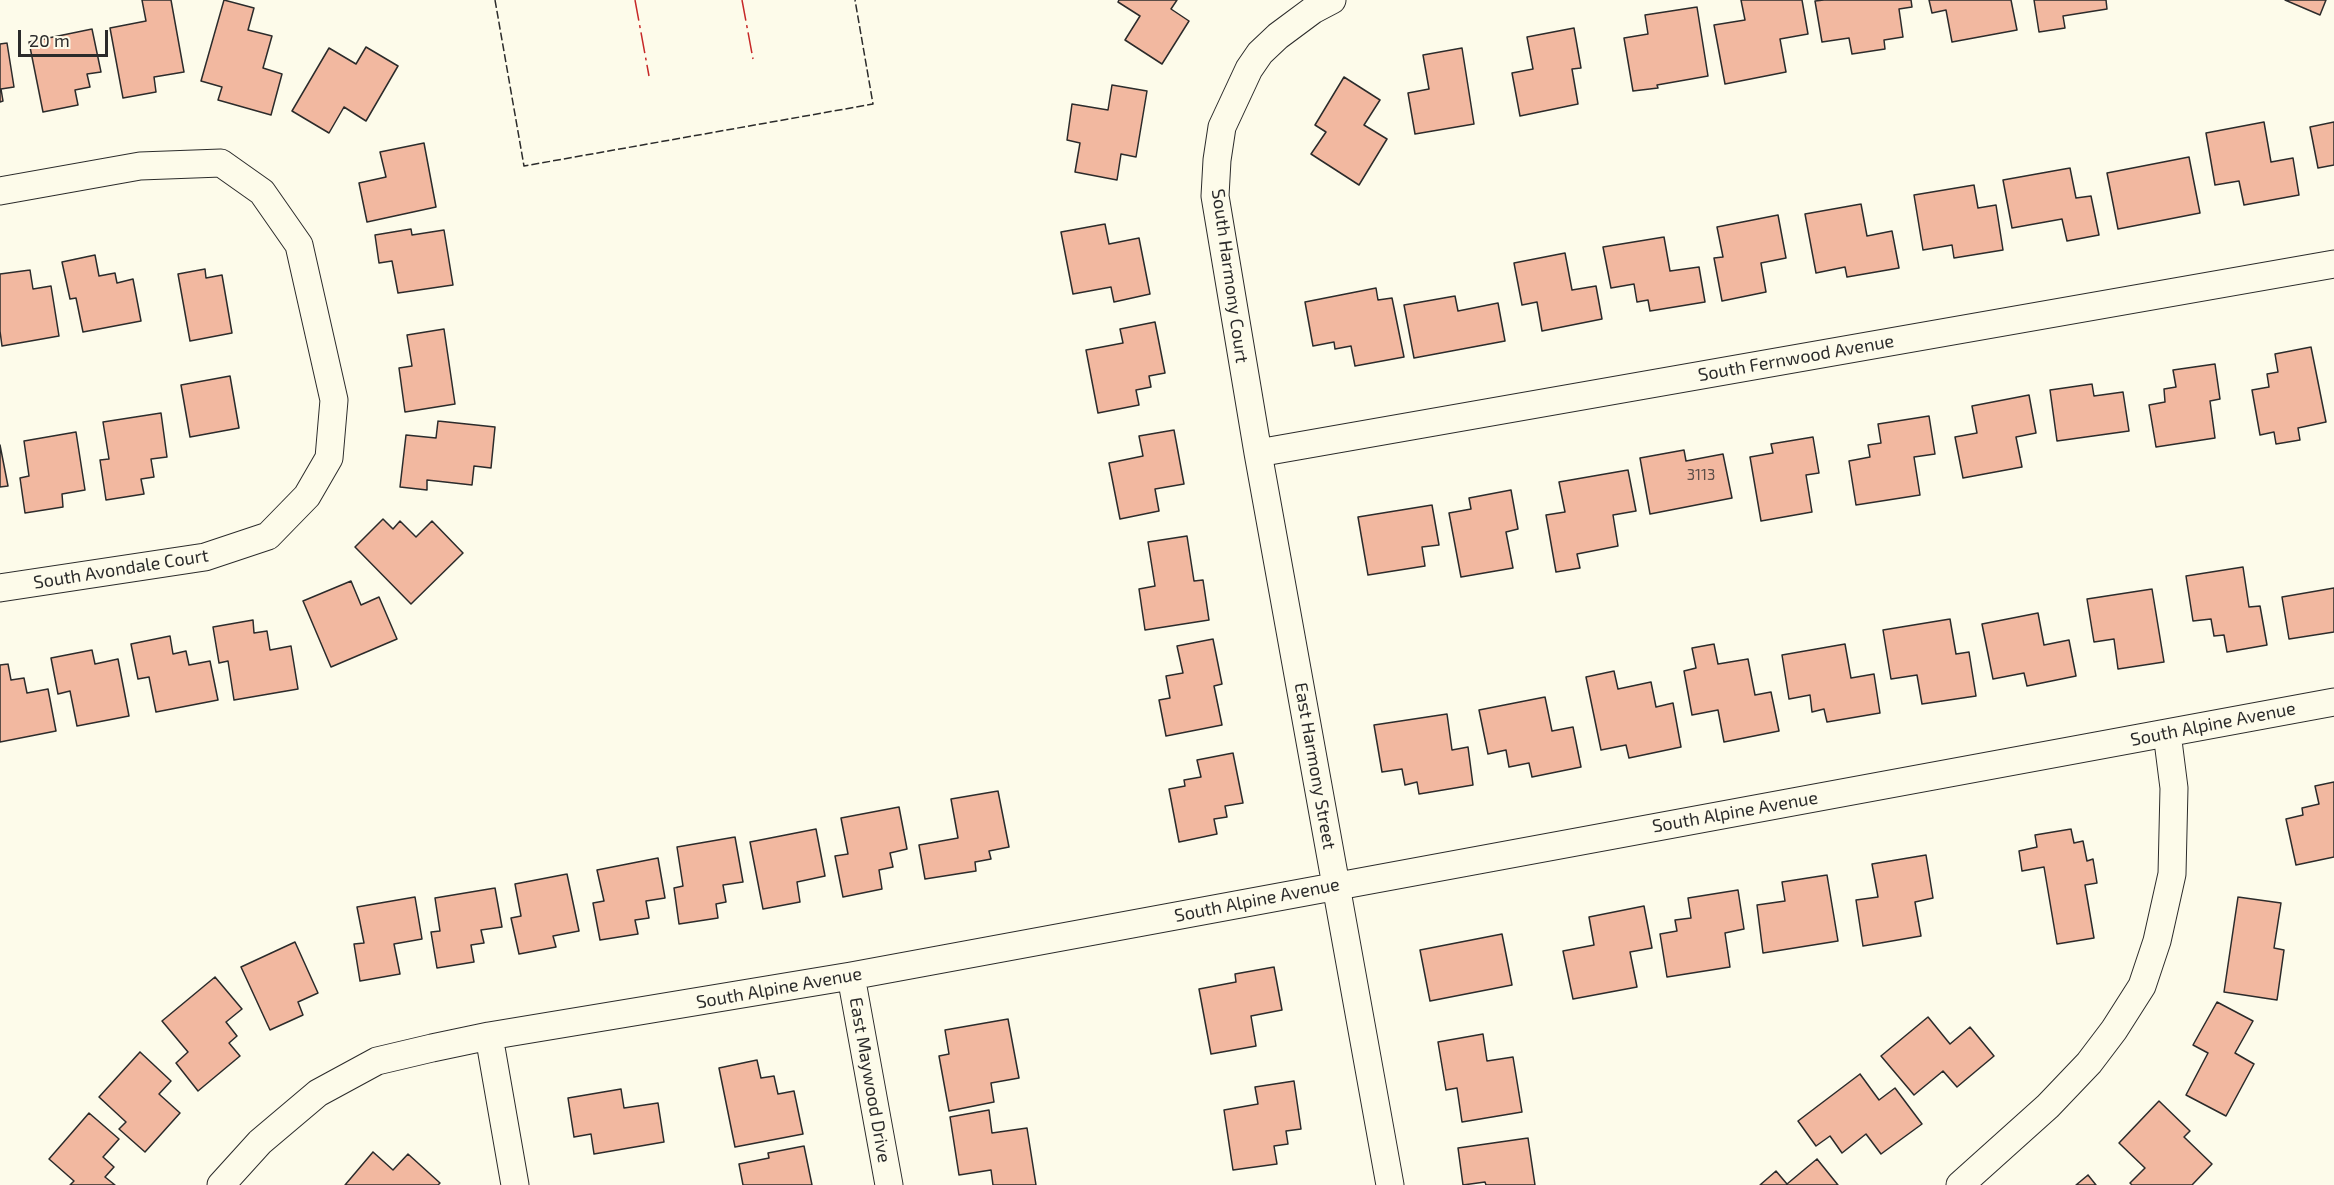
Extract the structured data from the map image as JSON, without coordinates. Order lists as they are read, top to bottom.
{
  "streets": {
    "street": [
      "South Harmony Court",
      "South Fernwood Avenue",
      "South Avondale Court",
      "South Alpine Avenue",
      "East Harmony Street",
      "East Maywood Drive"
    ]
  },
  "crossings": [
    ["South Harmony Court", "South Fernwood Avenue"],
    ["South Harmony Court", "East Harmony Street"],
    ["South Fernwood Avenue", "East Harmony Street"],
    ["South Alpine Avenue", "East Harmony Street"],
    ["South Alpine Avenue", "East Maywood Drive"]
  ],
  "house_numbers": ["3113"],
  "scale_bar": "20 m"
}
